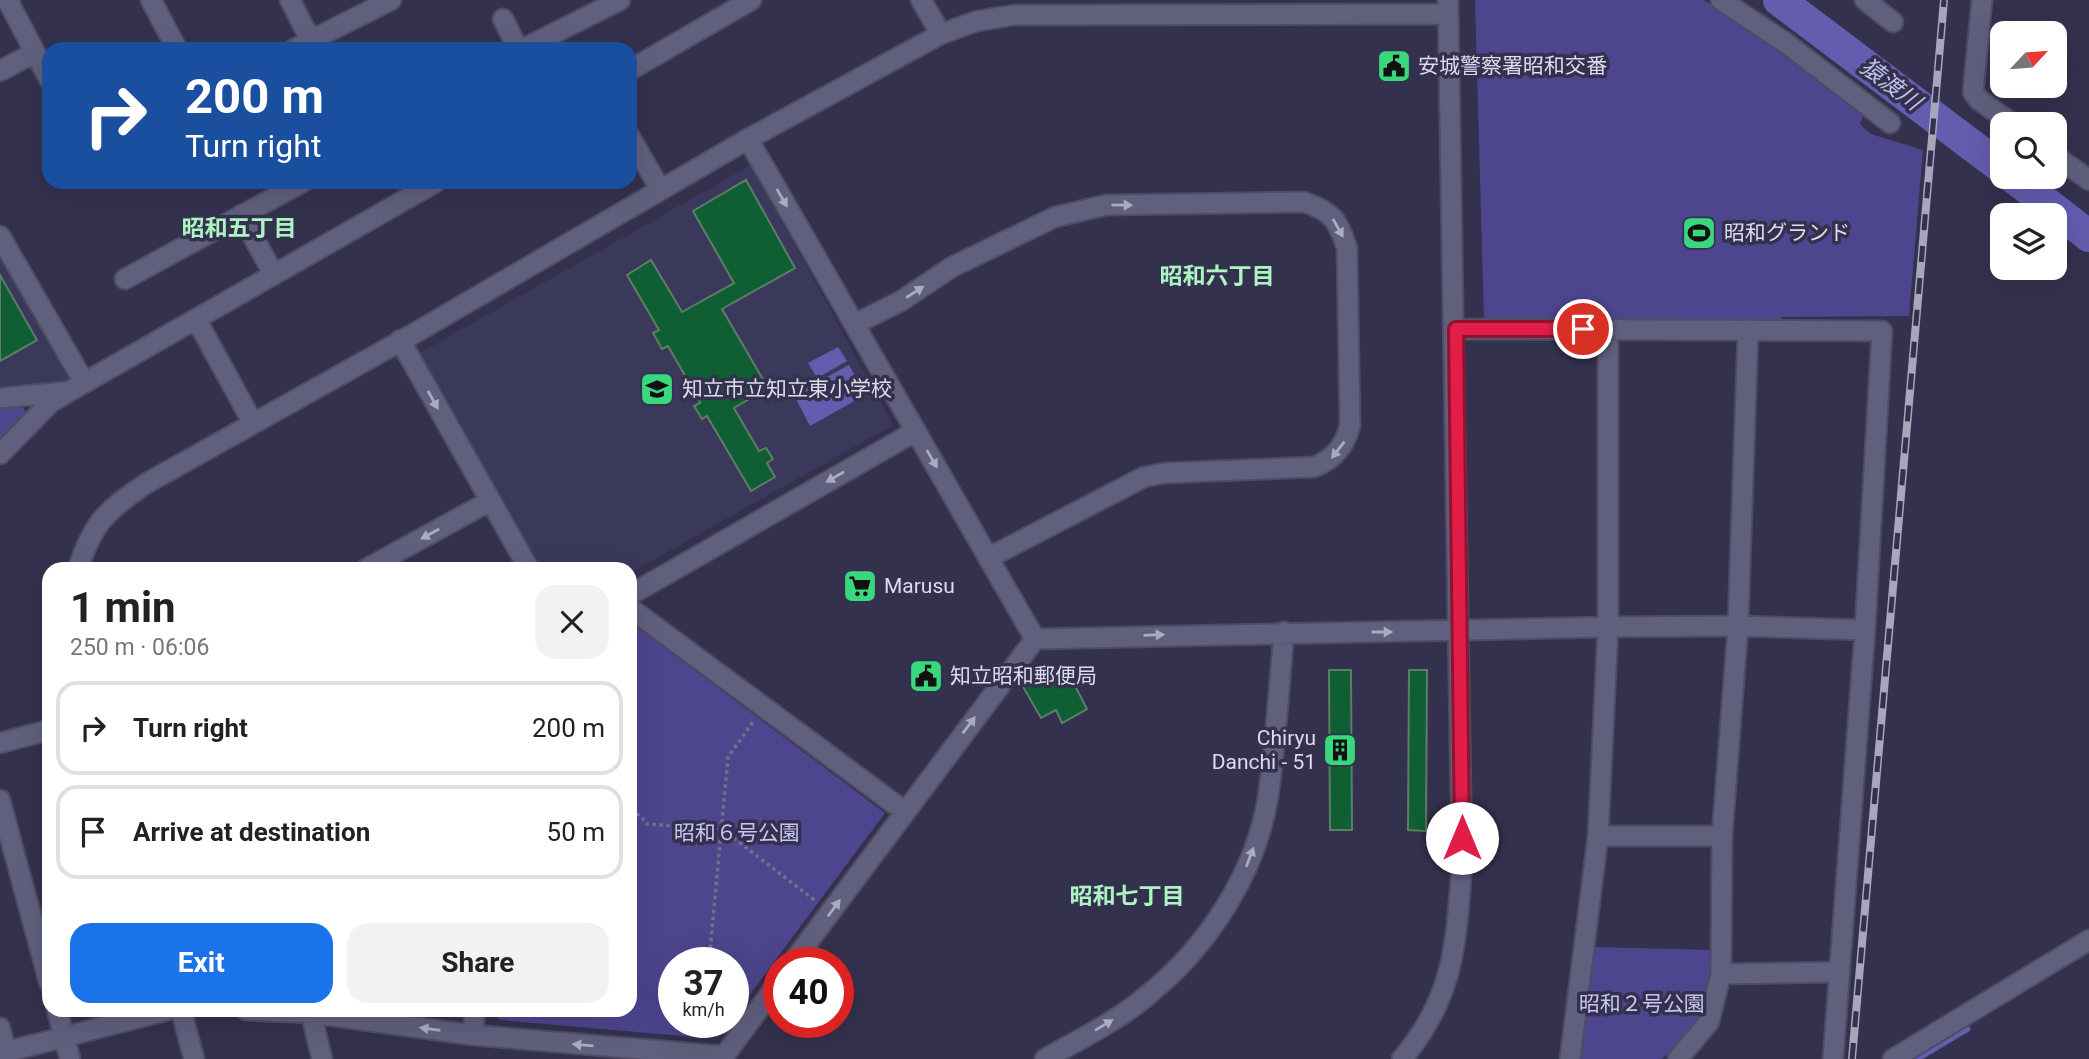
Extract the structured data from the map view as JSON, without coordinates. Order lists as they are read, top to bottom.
{
  "districts": ["昭和五丁目", "昭和六丁目", "昭和七丁目"],
  "water": ["猿渡川"],
  "parks": ["昭和６号公園", "昭和２号公園"],
  "places": {
    "public building": ["安城警察署昭和交番", "知立昭和郵便局"],
    "sports": ["昭和グランド"],
    "school or university": ["知立市立知立東小学校"],
    "supermarket": ["Marusu"],
    "building": ["Chiryu Danchi - 51"]
  },
  "north": "top right",
  "page": {
    "turn": ["200 m", "Turn right"],
    "heading": ["1 min", "250 m · 06:06"],
    "list": [
      {
        "name": "Turn right",
        "value": "200 m"
      },
      {
        "name": "Arrive at destination",
        "value": "50 m"
      }
    ],
    "buttons": ["Exit", "Share"],
    "speed": "37 km/h",
    "limit": "40"
  }
}
